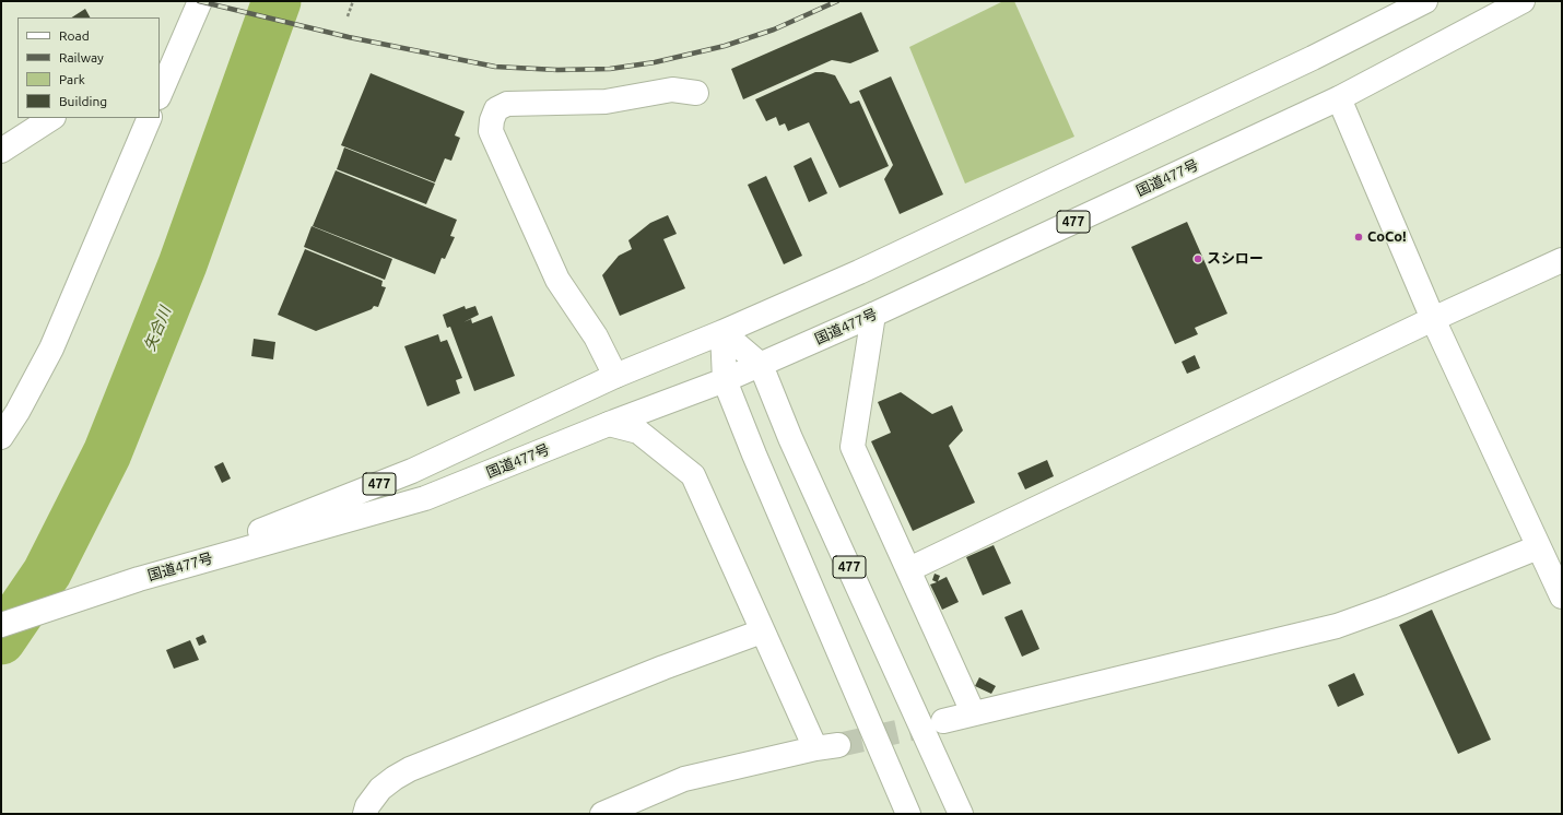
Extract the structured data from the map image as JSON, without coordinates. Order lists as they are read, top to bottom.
{
  "streets": {
    "main road": ["国道477号", "477"]
  },
  "crossings": [
    ["国道477号", "477"]
  ],
  "water": ["矢合川"],
  "places": ["CoCo!", "スシロー"],
  "legend": [
    "Road",
    "Railway",
    "Park",
    "Building"
  ]
}
